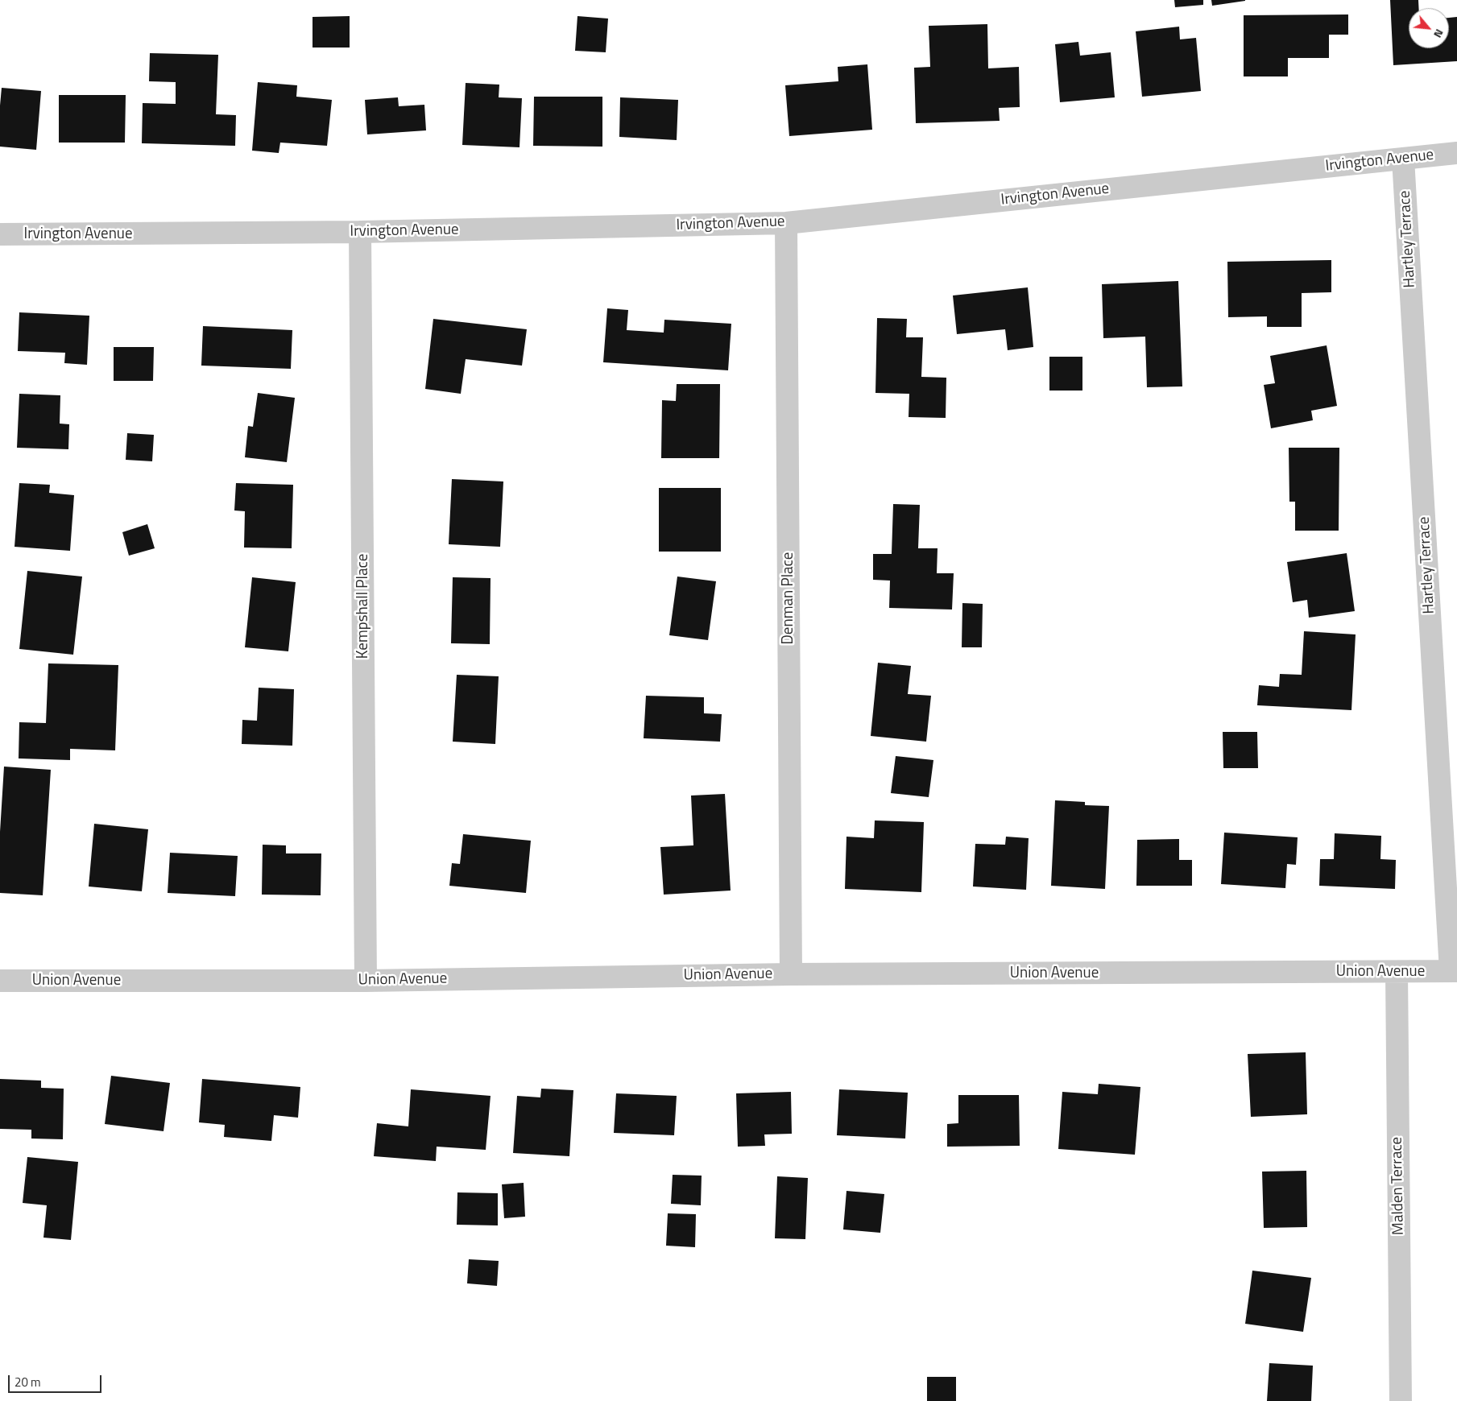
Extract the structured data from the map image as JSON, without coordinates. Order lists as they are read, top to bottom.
{
  "streets": {
    "street": [
      "Irvington Avenue",
      "Hartley Terrace",
      "Denman Place",
      "Kempshall Place",
      "Union Avenue",
      "Malden Terrace"
    ]
  },
  "crossings": [
    ["Irvington Avenue", "Hartley Terrace"],
    ["Irvington Avenue", "Denman Place"],
    ["Irvington Avenue", "Kempshall Place"],
    ["Hartley Terrace", "Union Avenue"],
    ["Denman Place", "Union Avenue"],
    ["Kempshall Place", "Union Avenue"],
    ["Union Avenue", "Malden Terrace"]
  ],
  "scale_bar": "20 m",
  "north": "bottom right"
}
